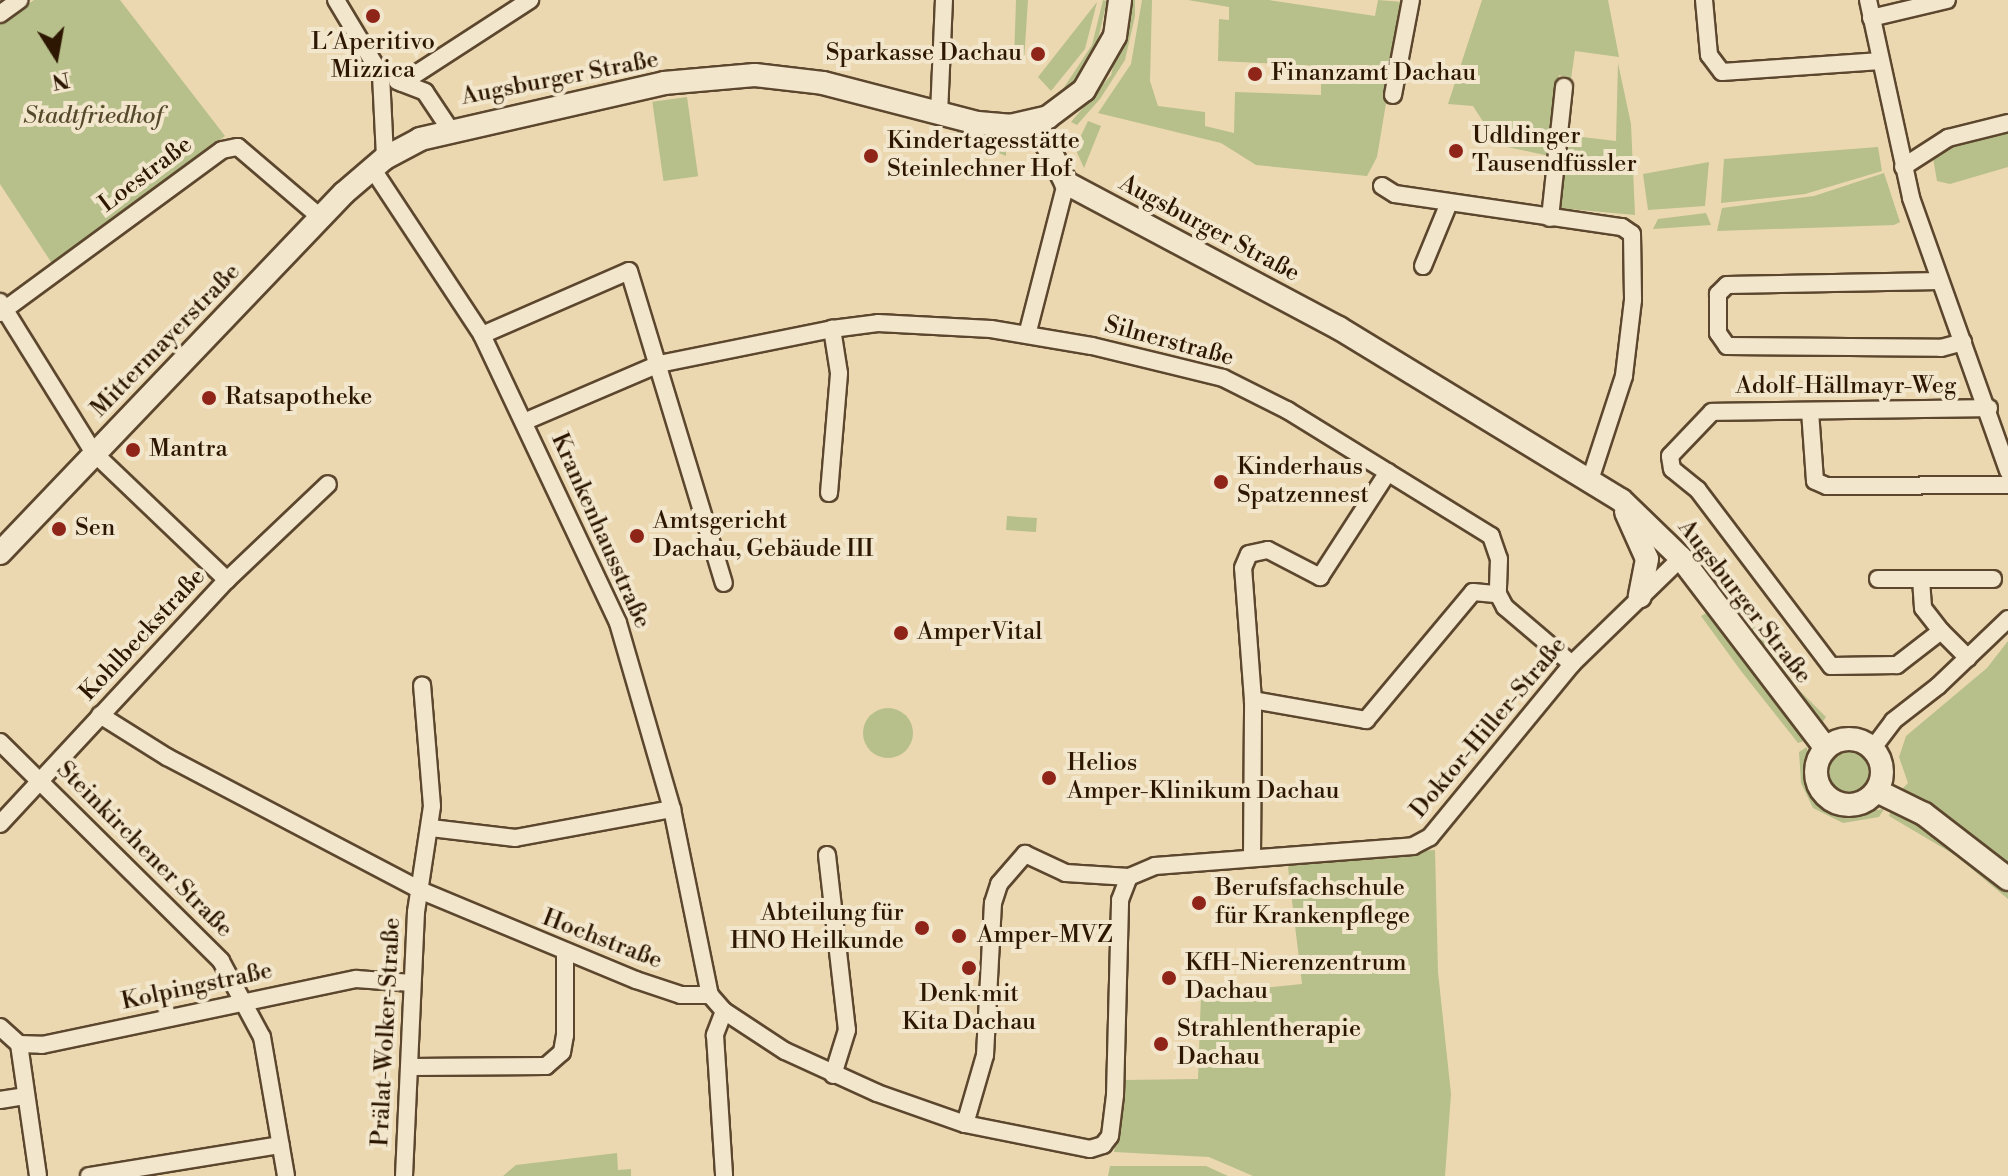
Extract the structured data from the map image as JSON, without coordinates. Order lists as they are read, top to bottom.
{
  "streets": {
    "main road": ["Augsburger Straße", "Mittermayerstraße"],
    "street": [
      "Loestraße",
      "Silnerstraße",
      "Adolf-Hällmayr-Weg",
      "Krankenhausstraße",
      "Kohlbeckstraße",
      "Doktor-Hiller-Straße",
      "Steinkirchener Straße",
      "Hochstraße",
      "Kolpingstraße",
      "Prälat-Wolker-Straße"
    ]
  },
  "crossings": [
    ["Augsburger Straße", "Mittermayerstraße"],
    ["Augsburger Straße", "Krankenhausstraße"],
    ["Augsburger Straße", "Doktor-Hiller-Straße"],
    ["Loestraße", "Mittermayerstraße"],
    ["Mittermayerstraße", "Krankenhausstraße"],
    ["Silnerstraße", "Krankenhausstraße"],
    ["Krankenhausstraße", "Hochstraße"],
    ["Kohlbeckstraße", "Steinkirchener Straße"],
    ["Kohlbeckstraße", "Hochstraße"],
    ["Steinkirchener Straße", "Kolpingstraße"],
    ["Hochstraße", "Prälat-Wolker-Straße"],
    ["Kolpingstraße", "Prälat-Wolker-Straße"]
  ],
  "parks": ["Stadtfriedhof"],
  "places": [
    "L´Aperitivo Mizzica",
    "Sparkasse Dachau",
    "Finanzamt Dachau",
    "Udldinger Tausendfüssler",
    "Kindertagesstätte Steinlechner Hof",
    "Ratsapotheke",
    "Mantra",
    "Kinderhaus Spatzennest",
    "Sen",
    "Amtsgericht Dachau, Gebäude III",
    "AmperVital",
    "Helios Amper-Klinikum Dachau",
    "Berufsfachschule für Krankenpflege",
    "Abteilung für HNO Heilkunde",
    "Amper-MVZ",
    "Denk mit Kita Dachau",
    "KfH-Nierenzentrum Dachau",
    "Strahlentherapie Dachau"
  ],
  "north": "bottom"
}
